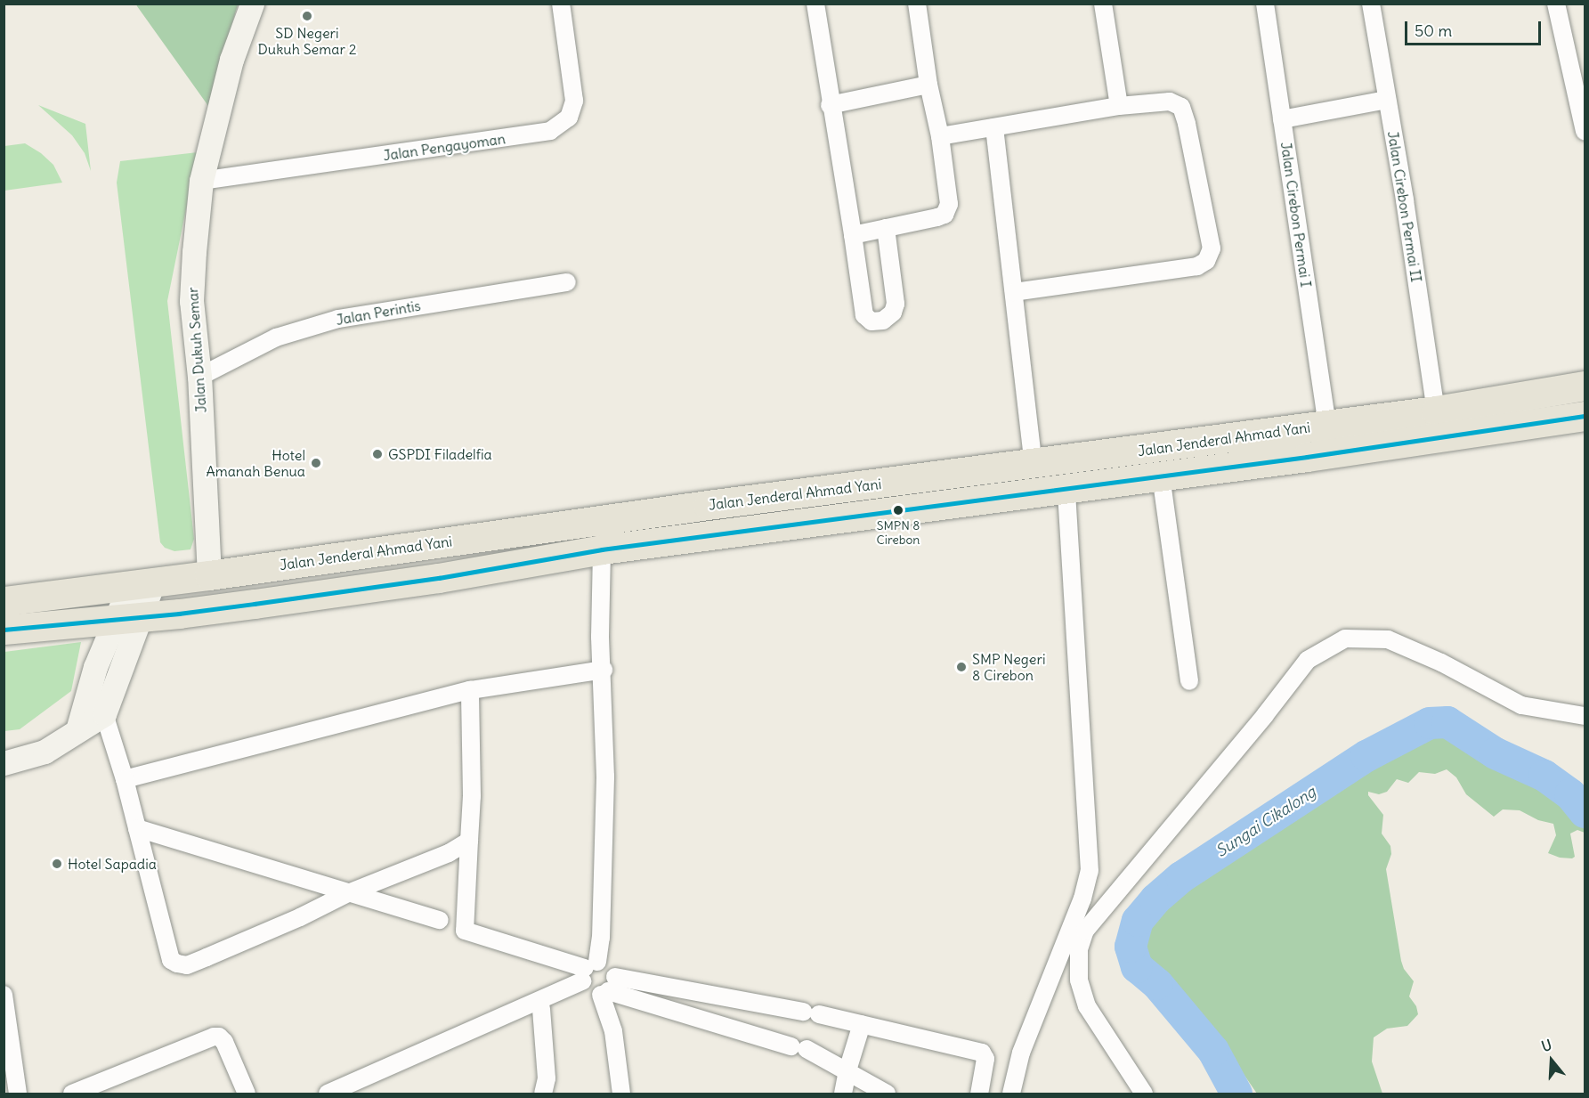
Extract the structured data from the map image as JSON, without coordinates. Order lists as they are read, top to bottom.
{
  "streets": {
    "highway": ["Jalan Jenderal Ahmad Yani"],
    "street": [
      "Jalan Pengayoman",
      "Jalan Cirebon Permai II",
      "Jalan Cirebon Permai I",
      "Jalan Perintis",
      "Jalan Dukuh Semar"
    ]
  },
  "crossings": [
    ["Jalan Pengayoman", "Jalan Dukuh Semar"],
    ["Jalan Cirebon Permai II", "Jalan Jenderal Ahmad Yani"],
    ["Jalan Cirebon Permai I", "Jalan Jenderal Ahmad Yani"],
    ["Jalan Perintis", "Jalan Dukuh Semar"],
    ["Jalan Dukuh Semar", "Jalan Jenderal Ahmad Yani"]
  ],
  "water": ["Sungai Cikalong"],
  "places": [
    "SD Negeri Dukuh Semar 2",
    "GSPDI Filadelfia",
    "Hotel Amanah Benua",
    "SMPN 8 Cirebon",
    "SMP Negeri 8 Cirebon",
    "Hotel Sapadia"
  ],
  "scale_bar": "50 m",
  "north": "top"
}
